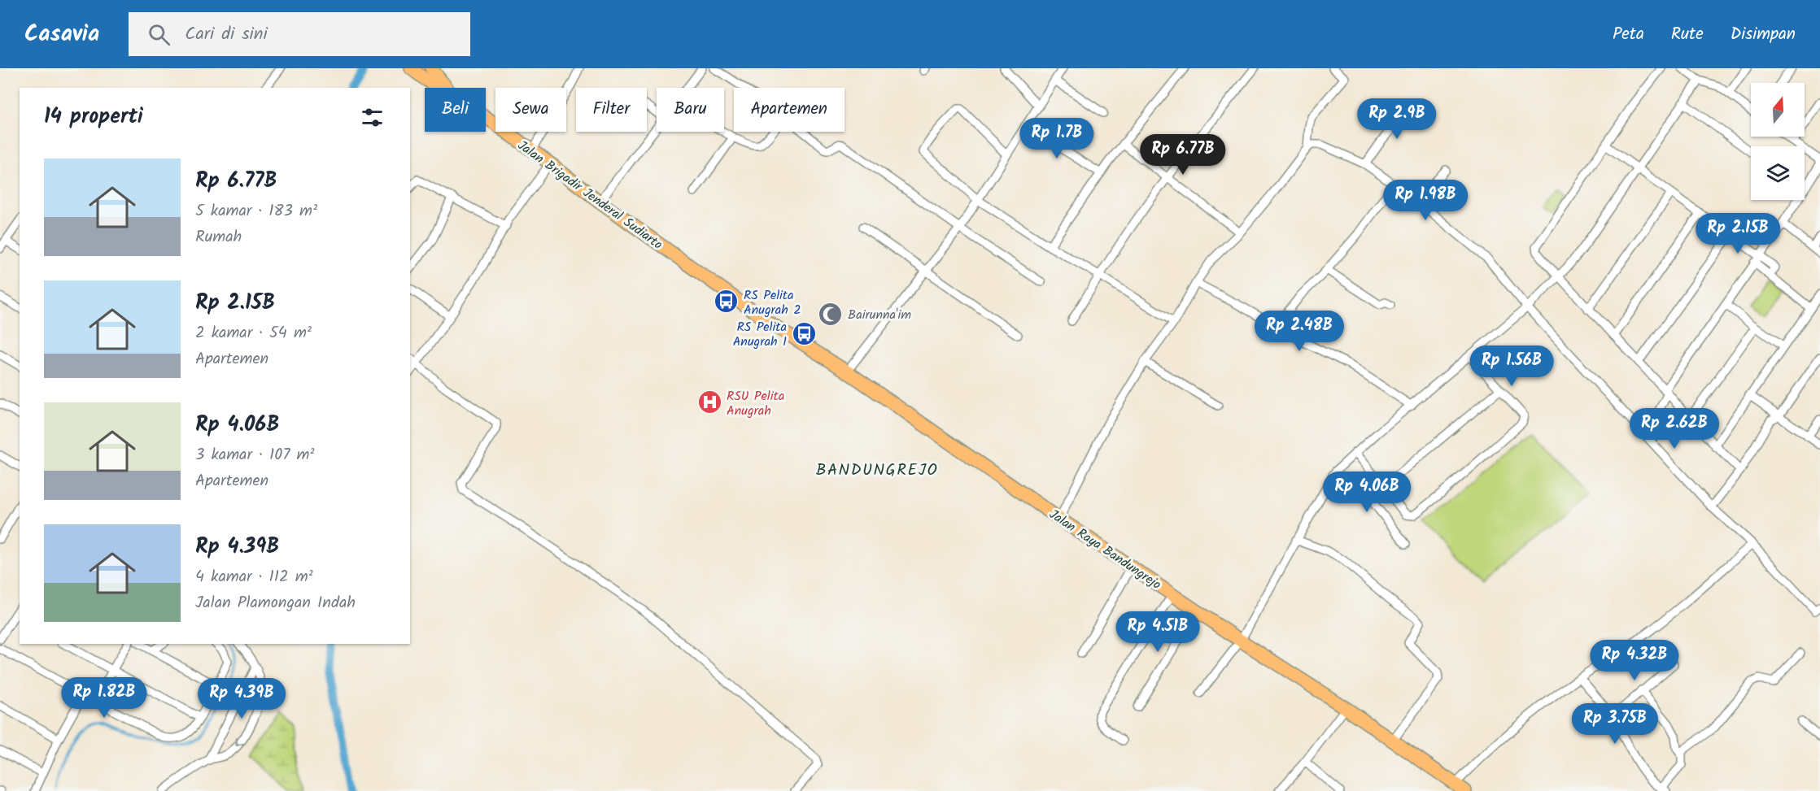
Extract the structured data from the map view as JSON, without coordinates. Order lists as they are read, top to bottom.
{
  "streets": {
    "main road": ["Jalan Brigadir Jenderal Sudiarto", "Jalan Raya Bandungrejo"]
  },
  "crossings": [
    ["Jalan Brigadir Jenderal Sudiarto", "Jalan Raya Bandungrejo"]
  ],
  "districts": ["BANDUNGREJO"],
  "places": {
    "bus stop": ["RS Pelita Anugrah 2", "RS Pelita Anugrah 1"],
    "mosque": ["Bairunna'im"],
    "hospital": ["RSU Pelita Anugrah"]
  },
  "north": "top",
  "page": {
    "header": "Casavia",
    "search": "Cari di sini",
    "nav": ["Peta", "Rute", "Disimpan"],
    "chip": [
      "Beli",
      "Sewa",
      "Filter",
      "Baru",
      "Apartemen"
    ],
    "heading": "14 properti",
    "price": [
      "Rp 2.9B",
      "Rp 1.7B",
      "Rp 6.77B",
      "Rp 1.98B",
      "Rp 2.15B",
      "Rp 2.48B",
      "Rp 1.56B",
      "Rp 2.62B",
      "Rp 4.06B",
      "Rp 4.51B",
      "Rp 4.32B",
      "Rp 1.82B",
      "Rp 4.39B",
      "Rp 3.75B"
    ],
    "list": [
      {
        "name": "Rp 6.77B",
        "note": "5 kamar · 183 m² · Rumah"
      },
      {
        "name": "Rp 2.15B",
        "note": "2 kamar · 54 m² · Apartemen"
      },
      {
        "name": "Rp 4.06B",
        "note": "3 kamar · 107 m² · Apartemen"
      },
      {
        "name": "Rp 4.39B",
        "note": "4 kamar · 112 m² · Jalan Plamongan Indah"
      }
    ]
  }
}
